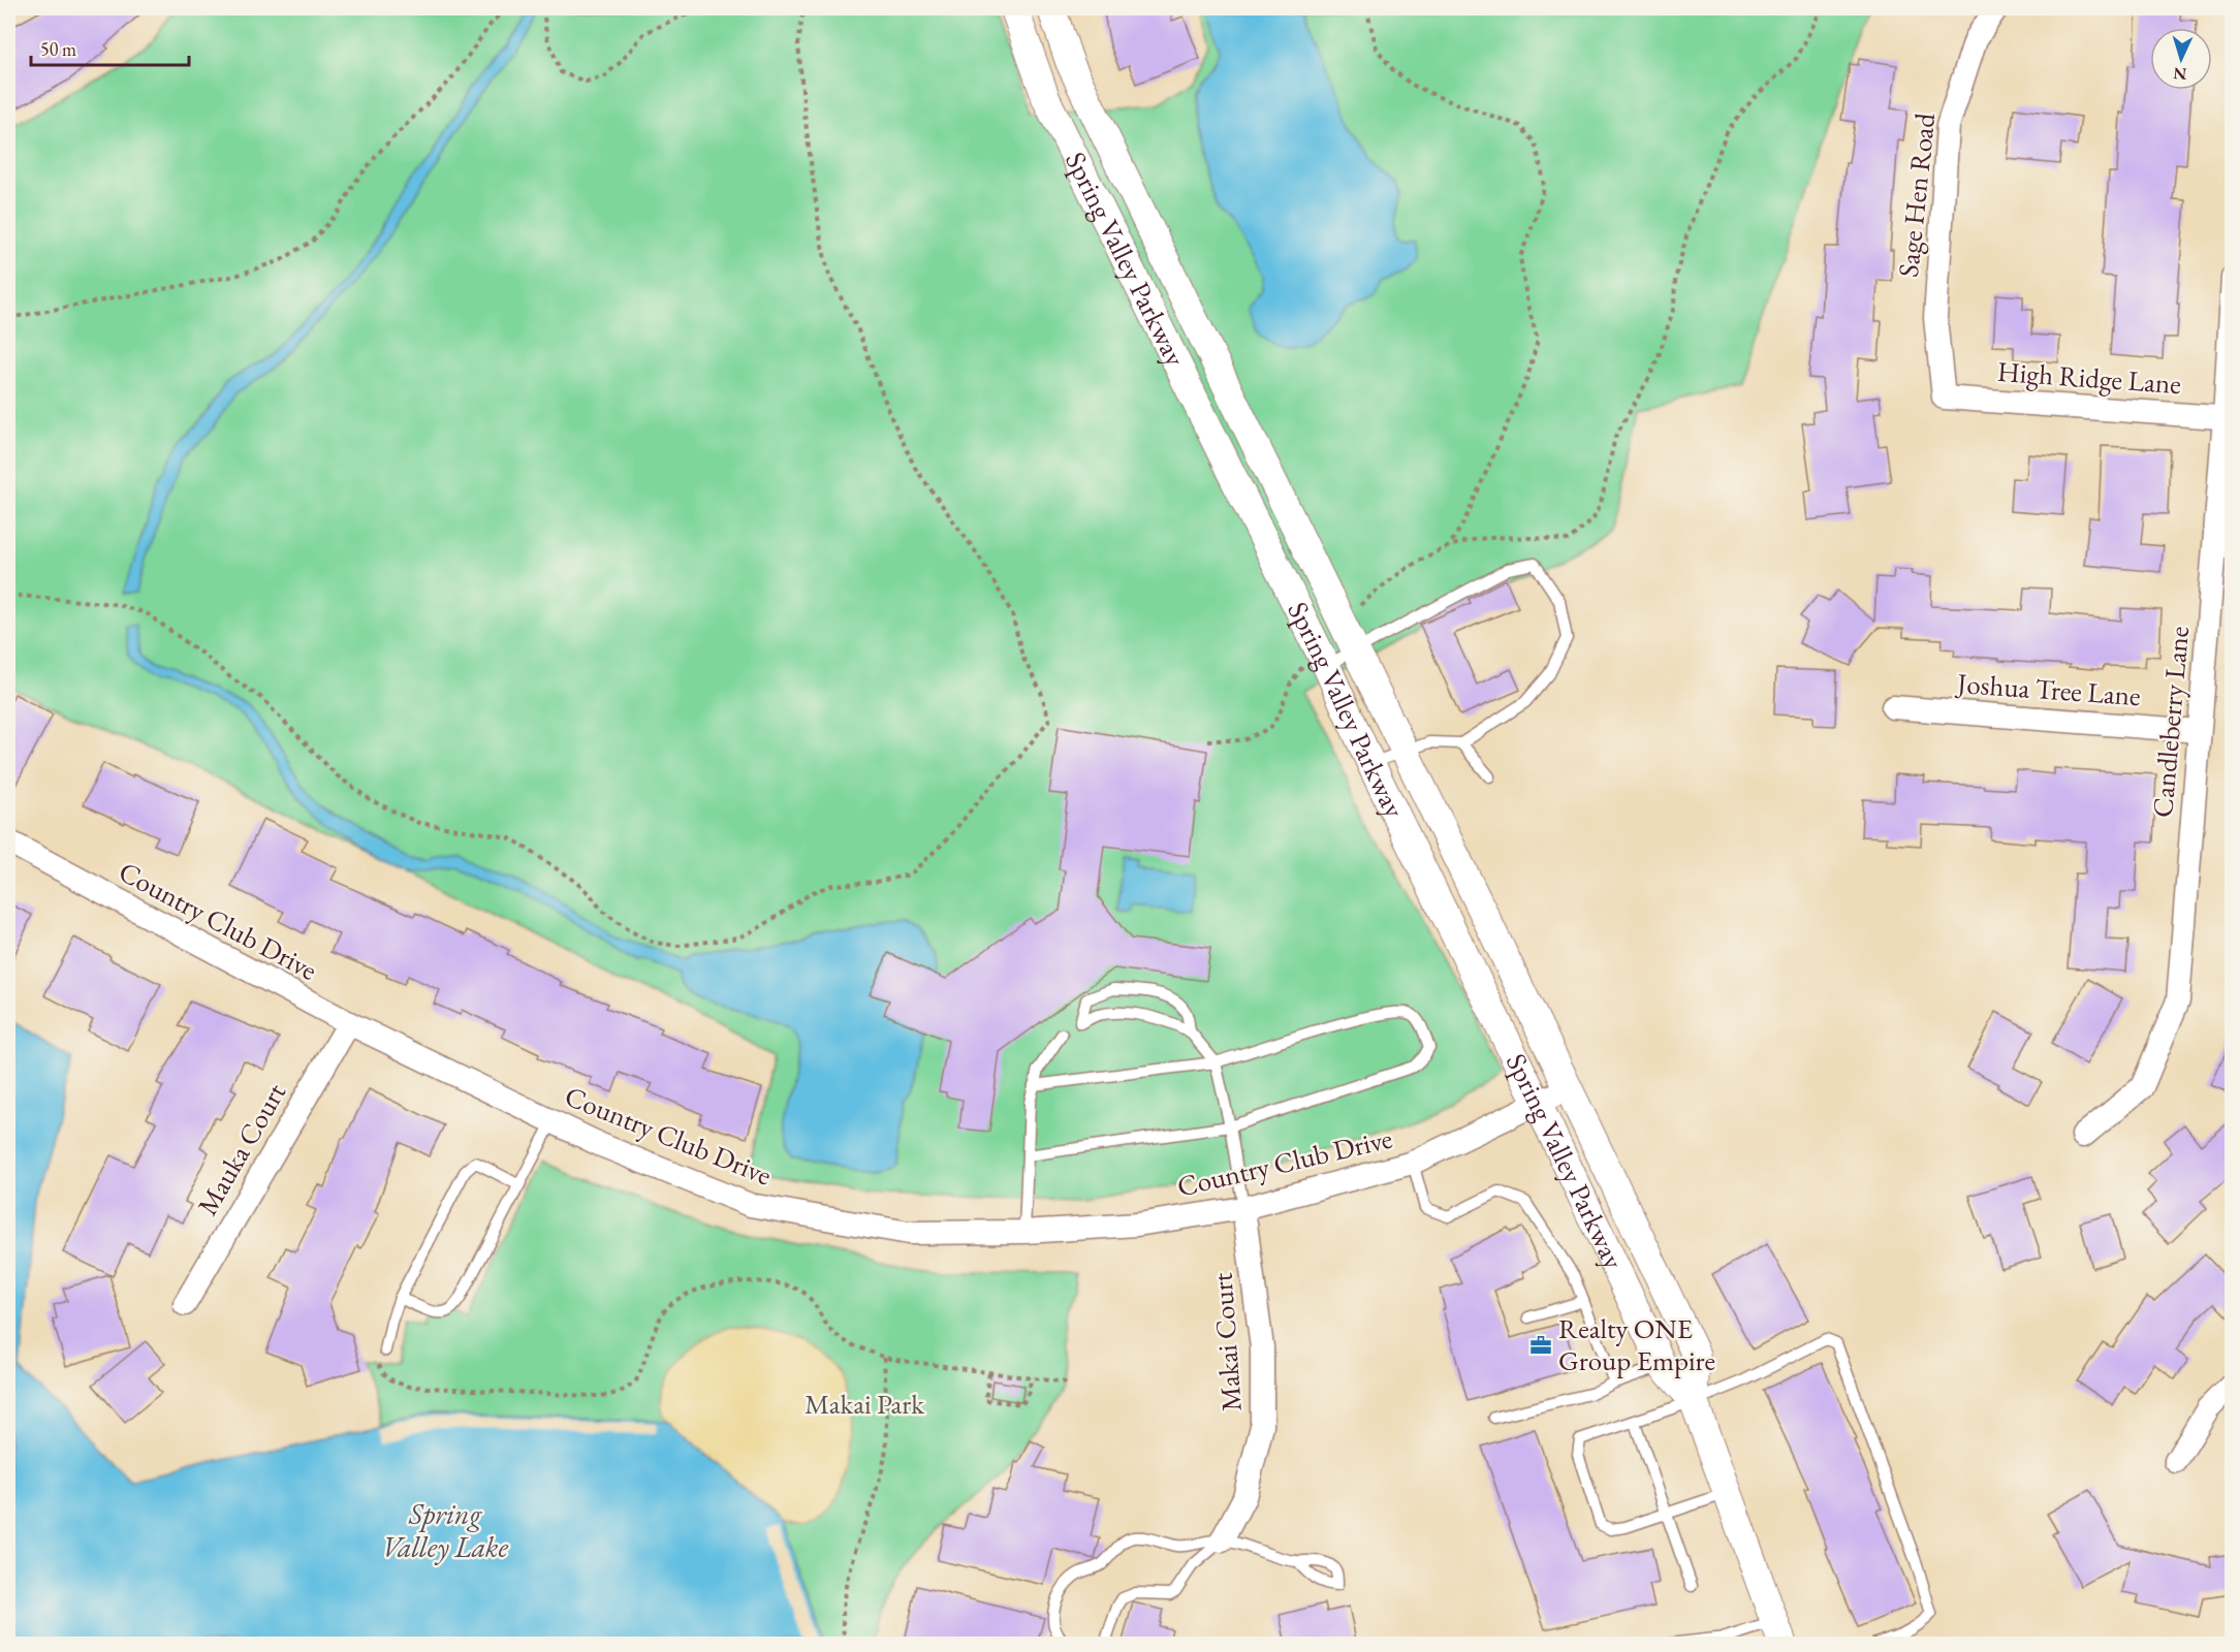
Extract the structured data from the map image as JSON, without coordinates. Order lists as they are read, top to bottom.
{
  "streets": {
    "street": [
      "Sage Hen Road",
      "Spring Valley Parkway",
      "High Ridge Lane",
      "Joshua Tree Lane",
      "Candleberry Lane",
      "Country Club Drive",
      "Mauka Court",
      "Makai Court"
    ]
  },
  "crossings": [
    ["Sage Hen Road", "High Ridge Lane"],
    ["Spring Valley Parkway", "Country Club Drive"],
    ["High Ridge Lane", "Candleberry Lane"],
    ["Joshua Tree Lane", "Candleberry Lane"],
    ["Country Club Drive", "Mauka Court"],
    ["Country Club Drive", "Makai Court"]
  ],
  "water": ["Spring Valley Lake"],
  "parks": ["Makai Park"],
  "places": {
    "office": ["Realty ONE Group Empire"]
  },
  "scale_bar": "50 m",
  "north": "bottom"
}
